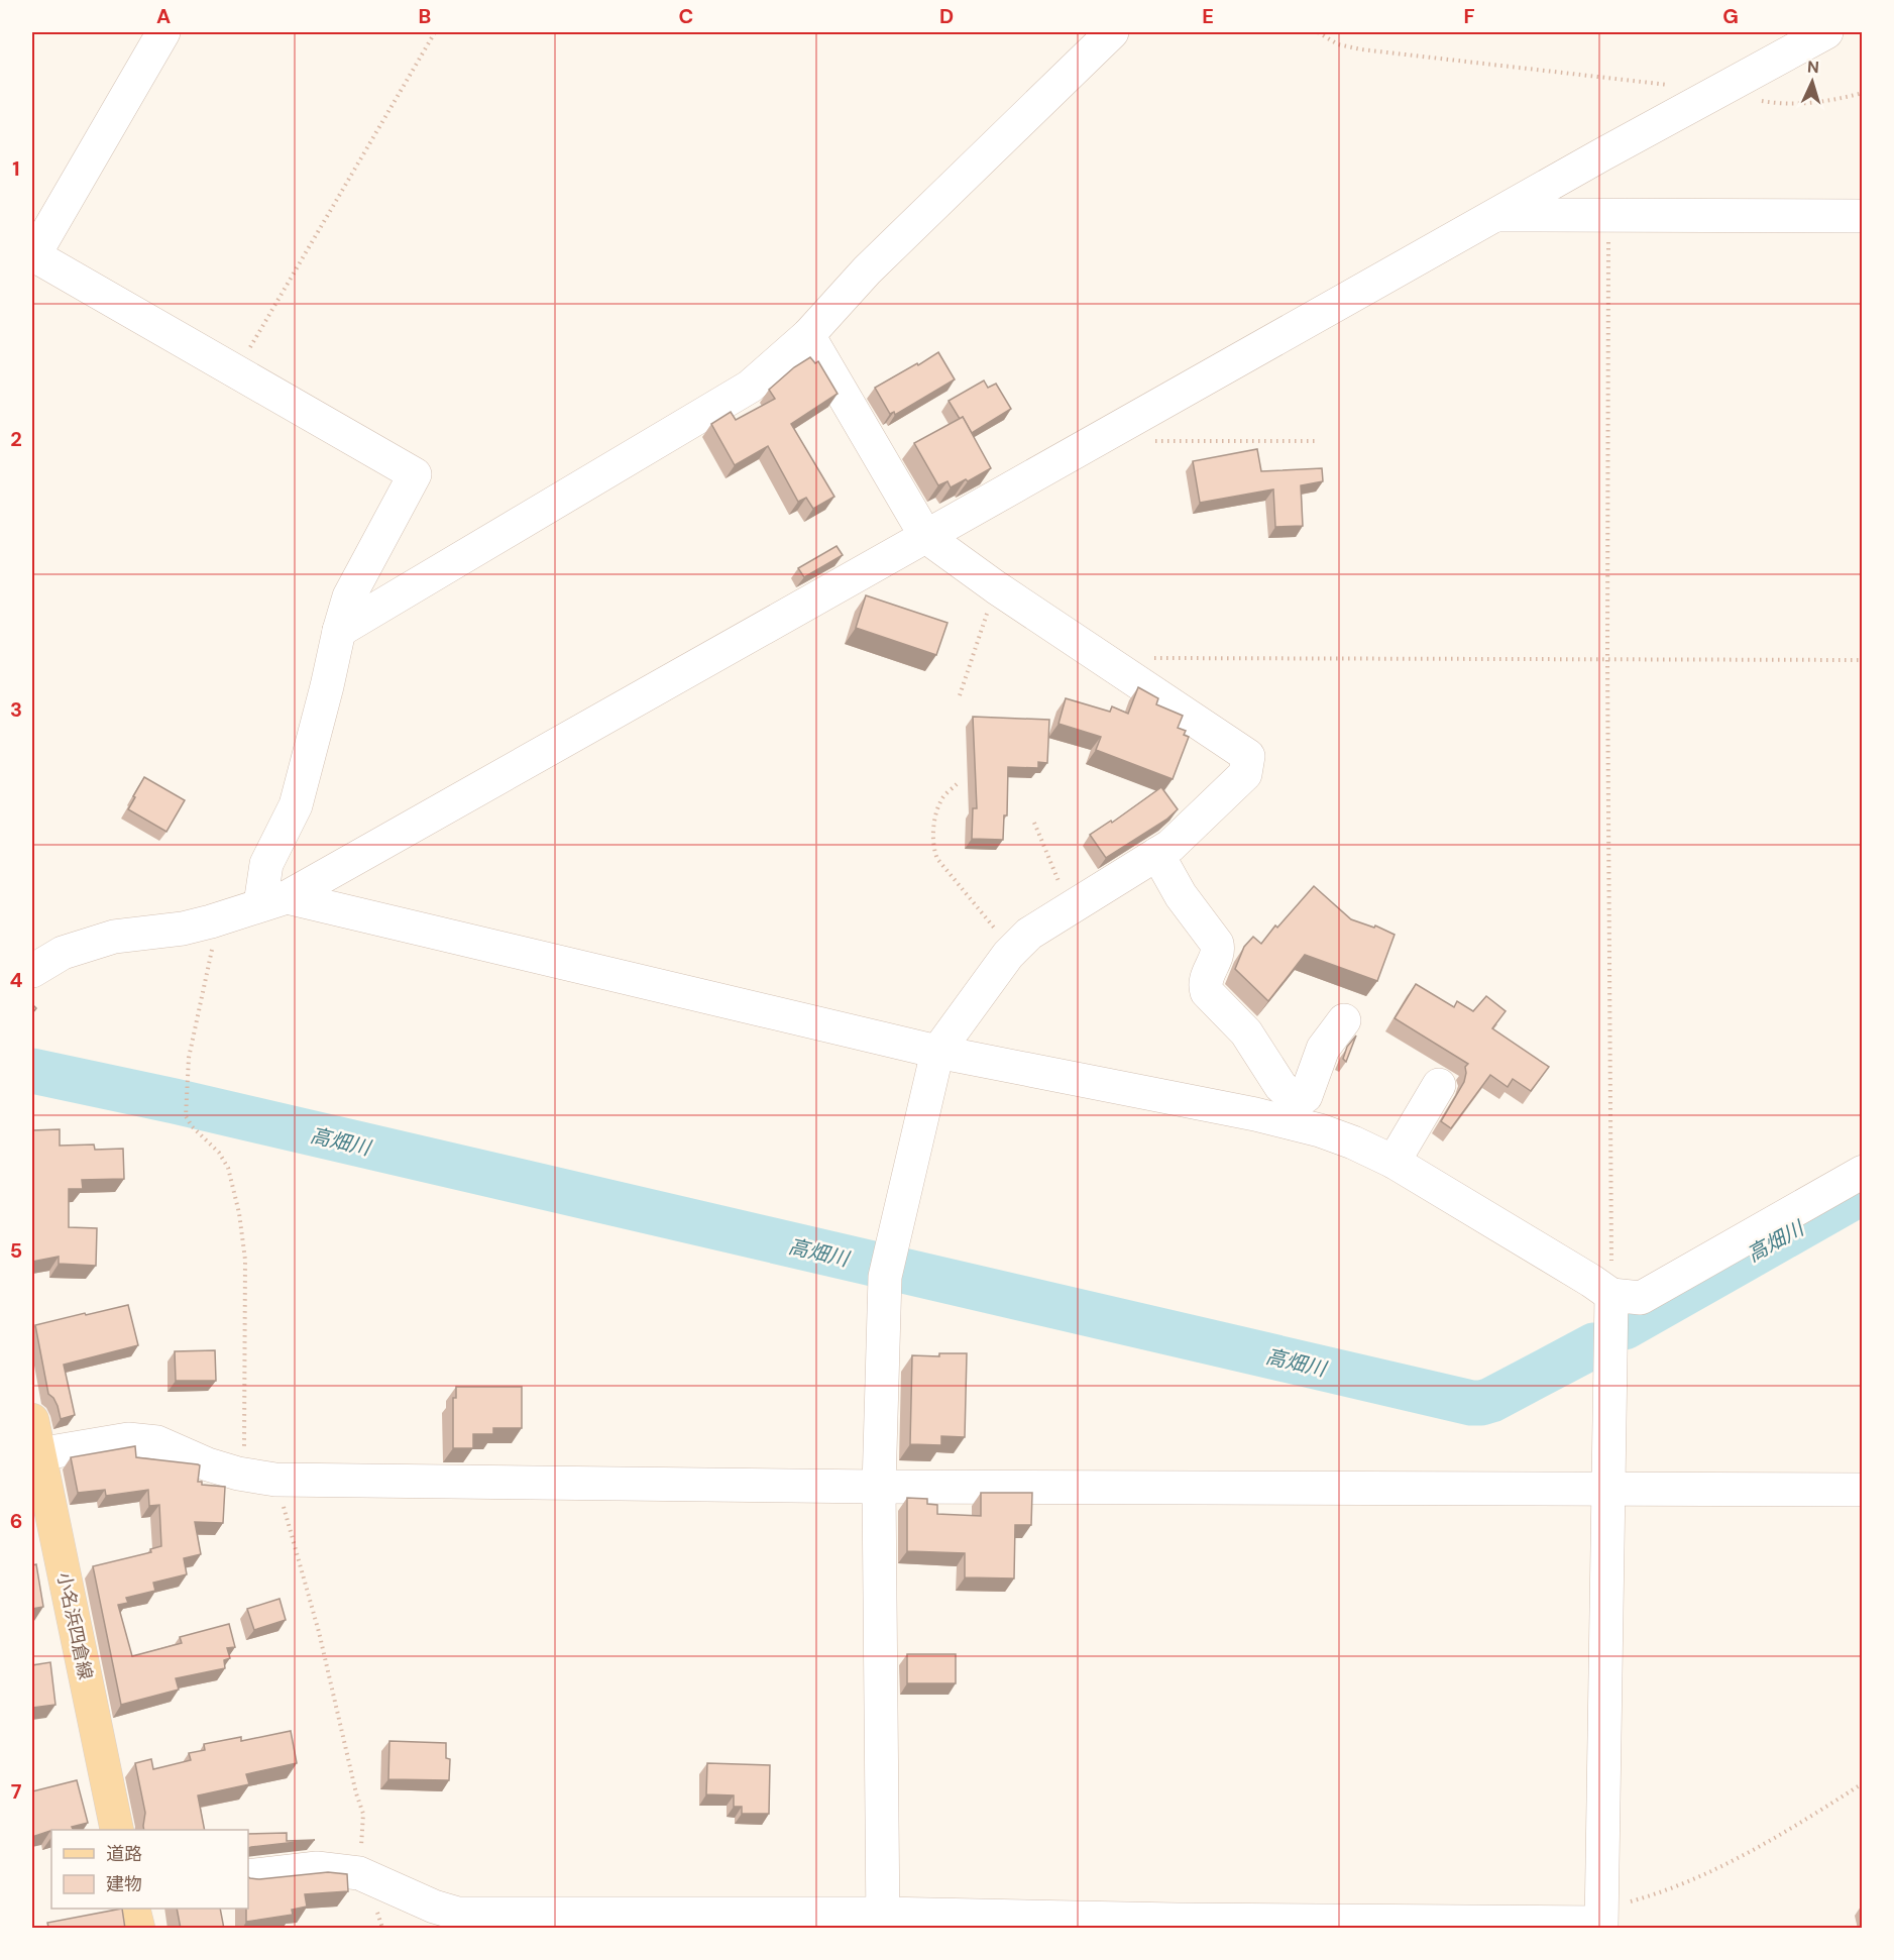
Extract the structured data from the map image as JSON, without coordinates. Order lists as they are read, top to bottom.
{
  "streets": {
    "main road": ["小名浜四倉線"]
  },
  "water": ["高畑川"],
  "legend": ["道路", "建物"],
  "north": "top",
  "grid": {
    "columns": [
      "A",
      "B",
      "C",
      "D",
      "E",
      "F",
      "G"
    ],
    "rows": [
      "1",
      "2",
      "3",
      "4",
      "5",
      "6",
      "7"
    ]
  }
}
